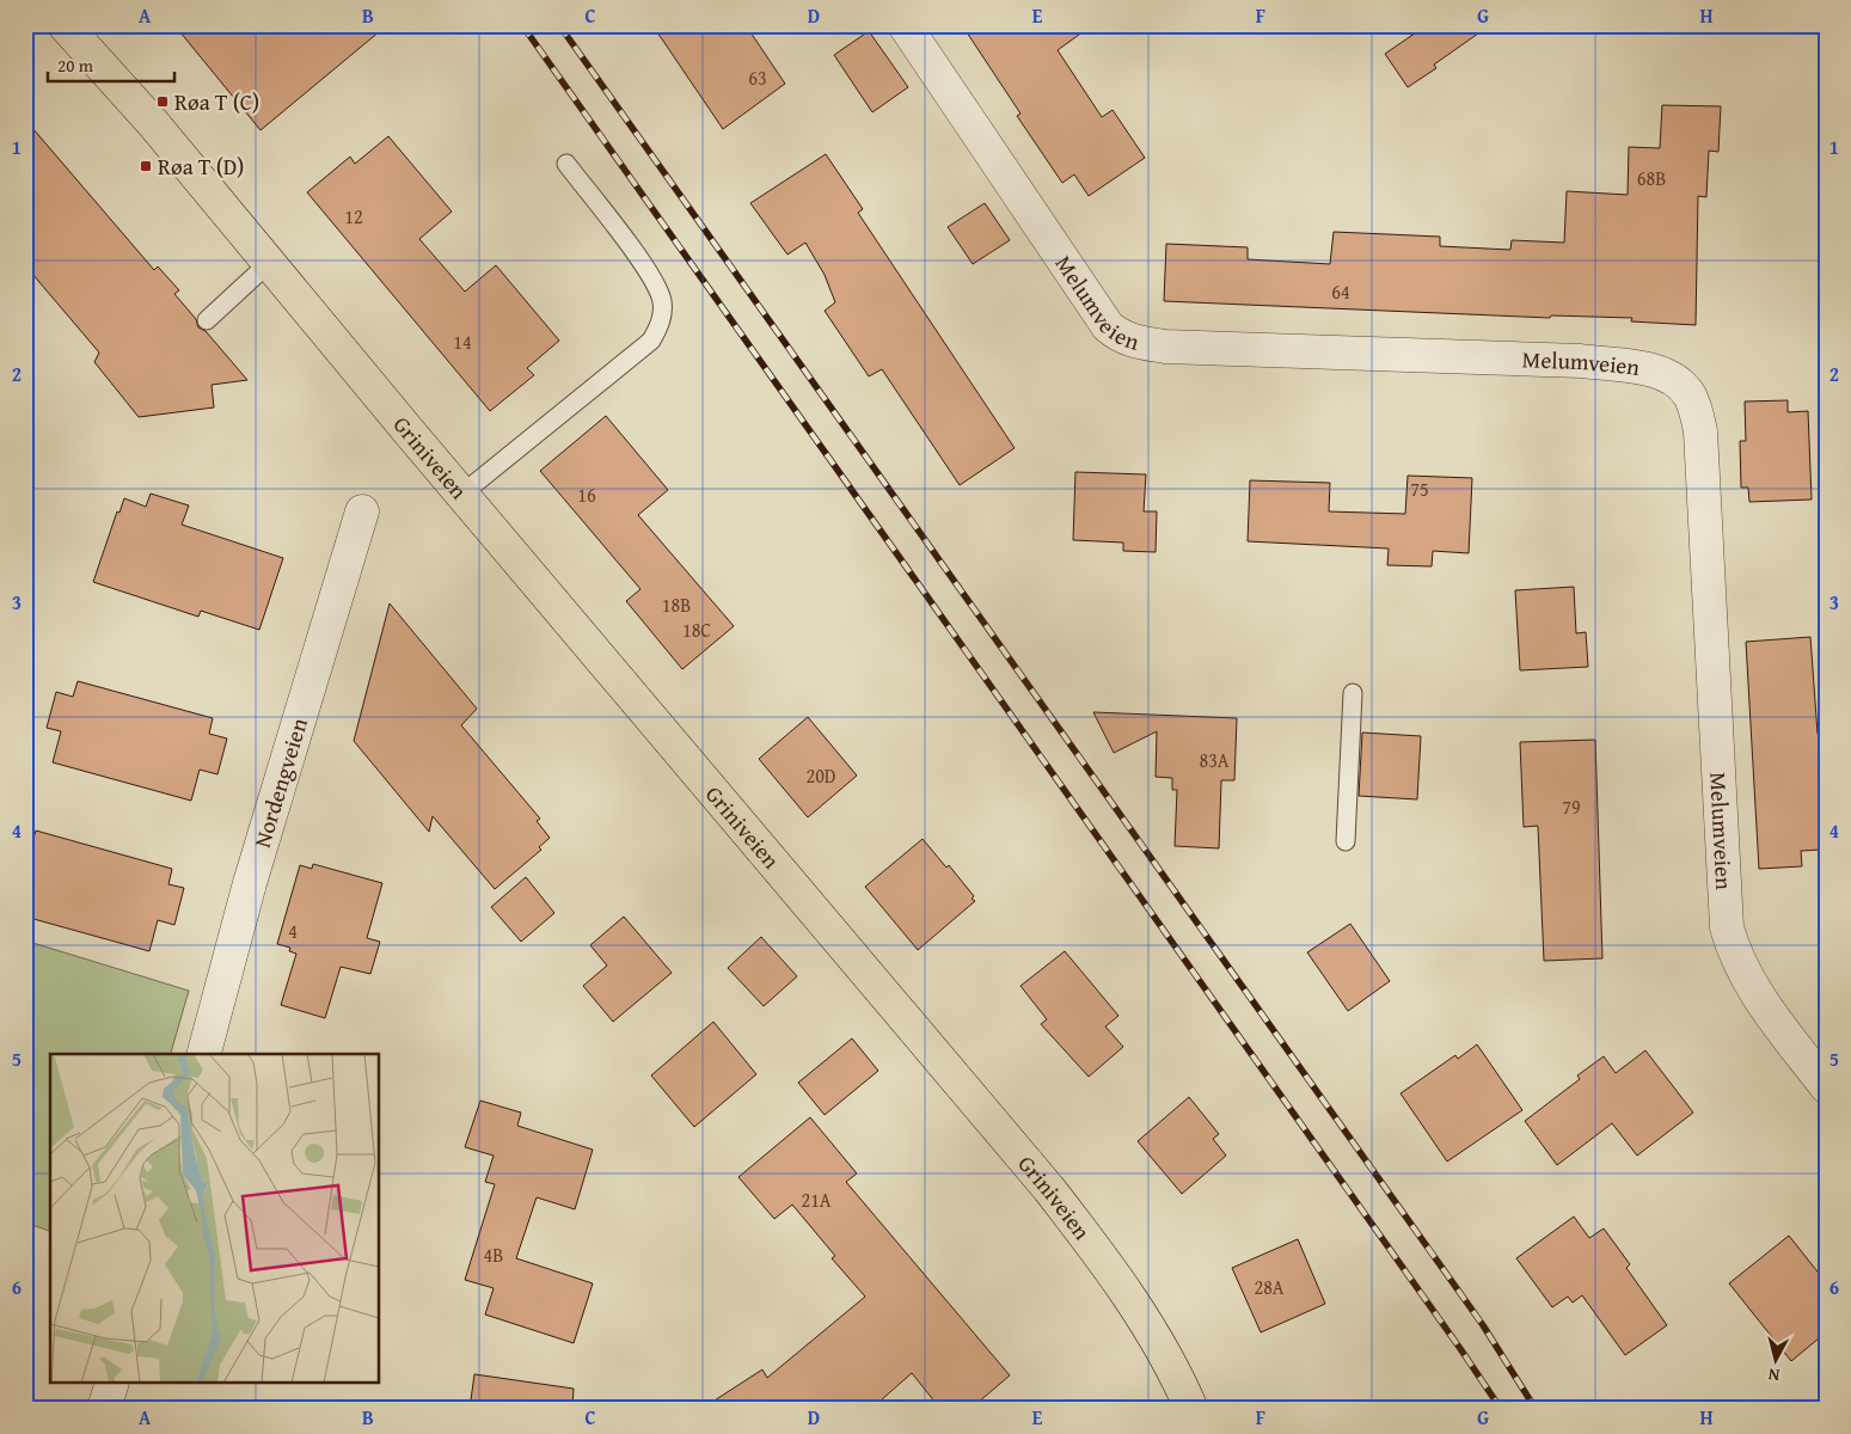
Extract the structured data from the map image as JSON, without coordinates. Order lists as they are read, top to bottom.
{
  "streets": {
    "main road": ["Griniveien"],
    "street": ["Melumveien", "Nordengveien"]
  },
  "places": {
    "transit": ["Røa T (C)", "Røa T (D)"]
  },
  "house_numbers": [
    "63",
    "68B",
    "12",
    "64",
    "14",
    "75",
    "16",
    "18B",
    "18C",
    "83A",
    "20D",
    "79",
    "4",
    "21A",
    "4B",
    "28A"
  ],
  "scale_bar": "20 m",
  "north": "bottom",
  "grid": {
    "columns": [
      "A",
      "B",
      "C",
      "D",
      "E",
      "F",
      "G",
      "H"
    ],
    "rows": [
      "1",
      "2",
      "3",
      "4",
      "5",
      "6"
    ]
  }
}
